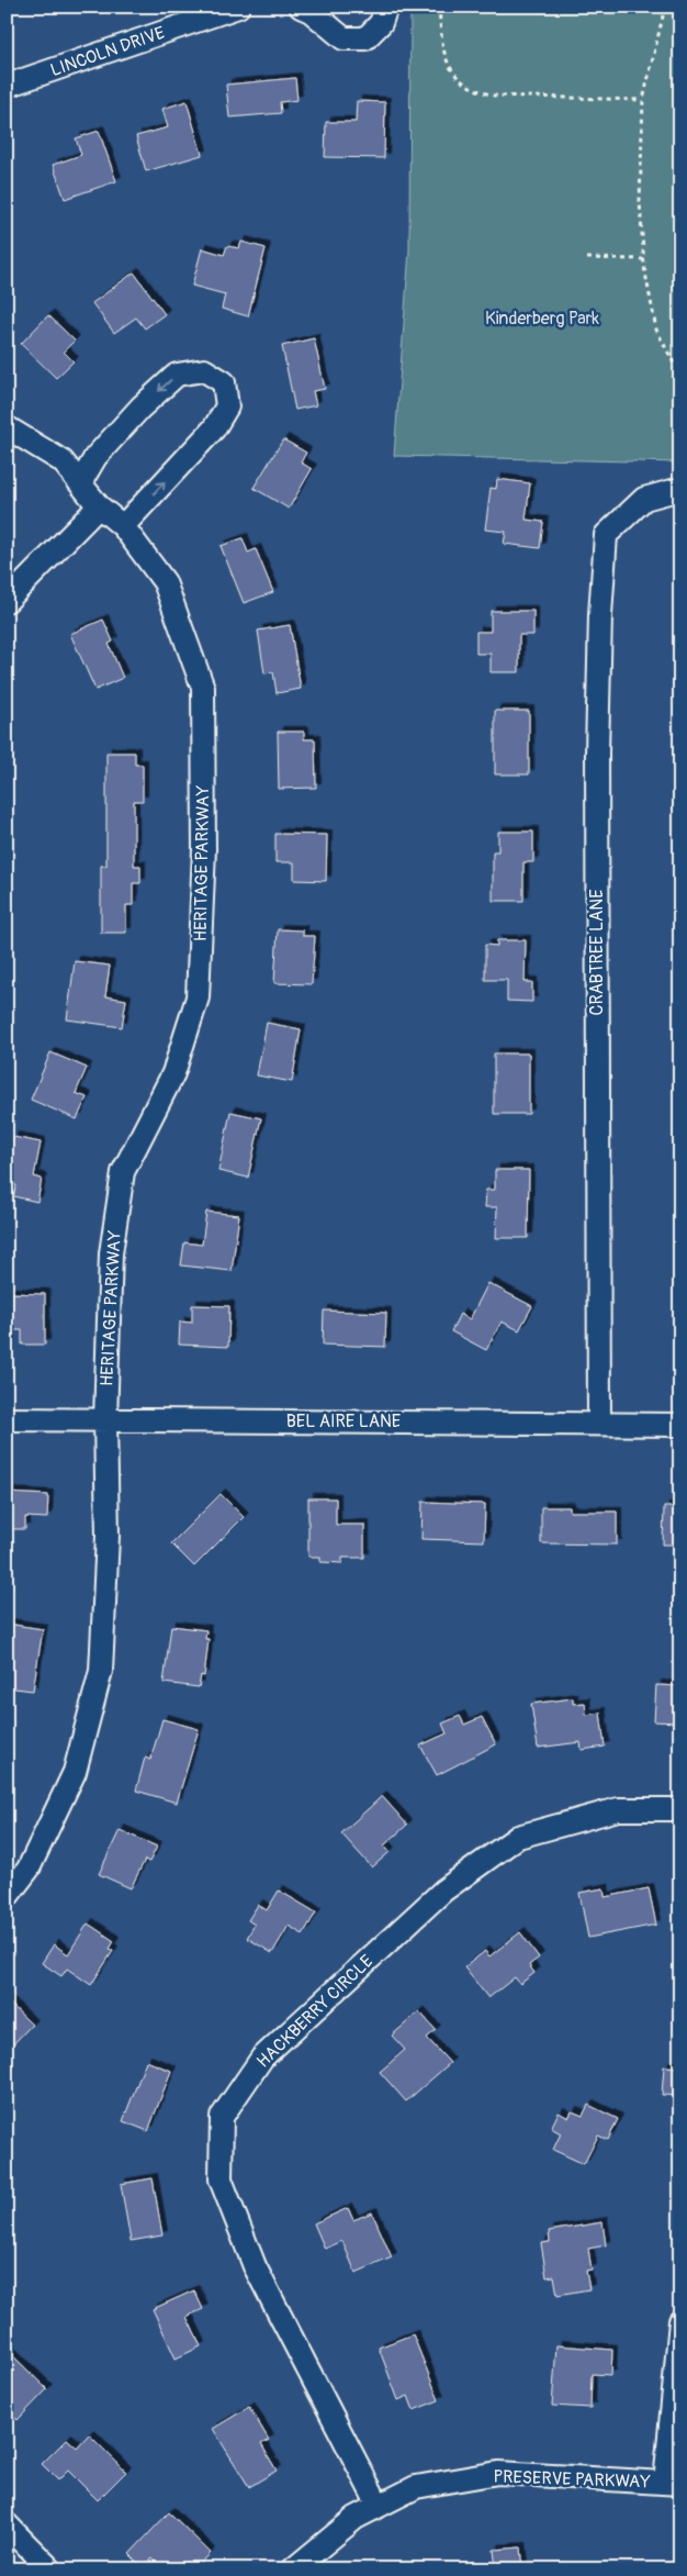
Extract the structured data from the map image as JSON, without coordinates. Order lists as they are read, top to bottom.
{
  "streets": {
    "street": [
      "LINCOLN DRIVE",
      "HERITAGE PARKWAY",
      "CRABTREE LANE",
      "BEL AIRE LANE",
      "HACKBERRY CIRCLE",
      "PRESERVE PARKWAY"
    ]
  },
  "crossings": [
    ["HERITAGE PARKWAY", "BEL AIRE LANE"],
    ["CRABTREE LANE", "BEL AIRE LANE"],
    ["HACKBERRY CIRCLE", "PRESERVE PARKWAY"]
  ],
  "parks": ["Kinderberg Park"]
}
